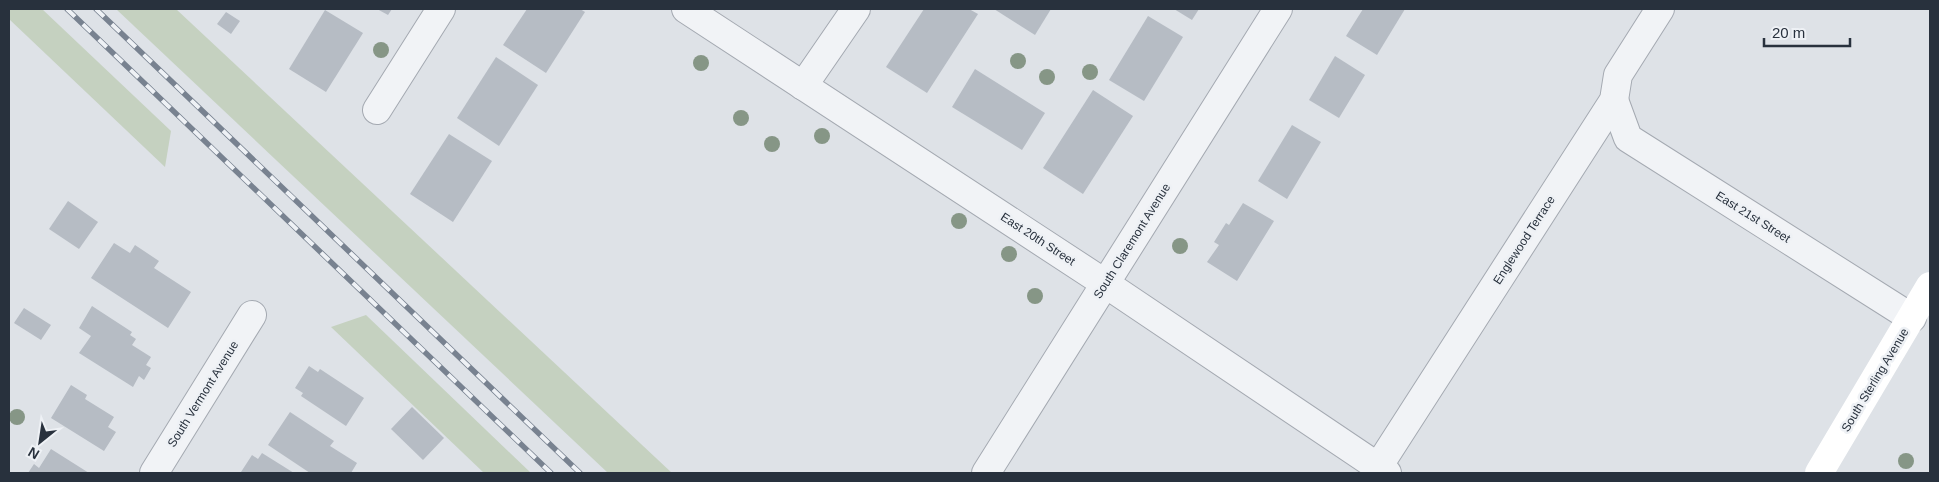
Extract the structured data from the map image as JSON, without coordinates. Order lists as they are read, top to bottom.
{
  "streets": {
    "main road": ["South Sterling Avenue"],
    "street": [
      "East 21st Street",
      "East 20th Street",
      "Englewood Terrace",
      "South Claremont Avenue",
      "South Vermont Avenue"
    ]
  },
  "crossings": [
    ["East 21st Street", "Englewood Terrace"],
    ["East 21st Street", "South Sterling Avenue"],
    ["East 20th Street", "Englewood Terrace"],
    ["East 20th Street", "South Claremont Avenue"]
  ],
  "scale_bar": "20 m",
  "north": "bottom left"
}
